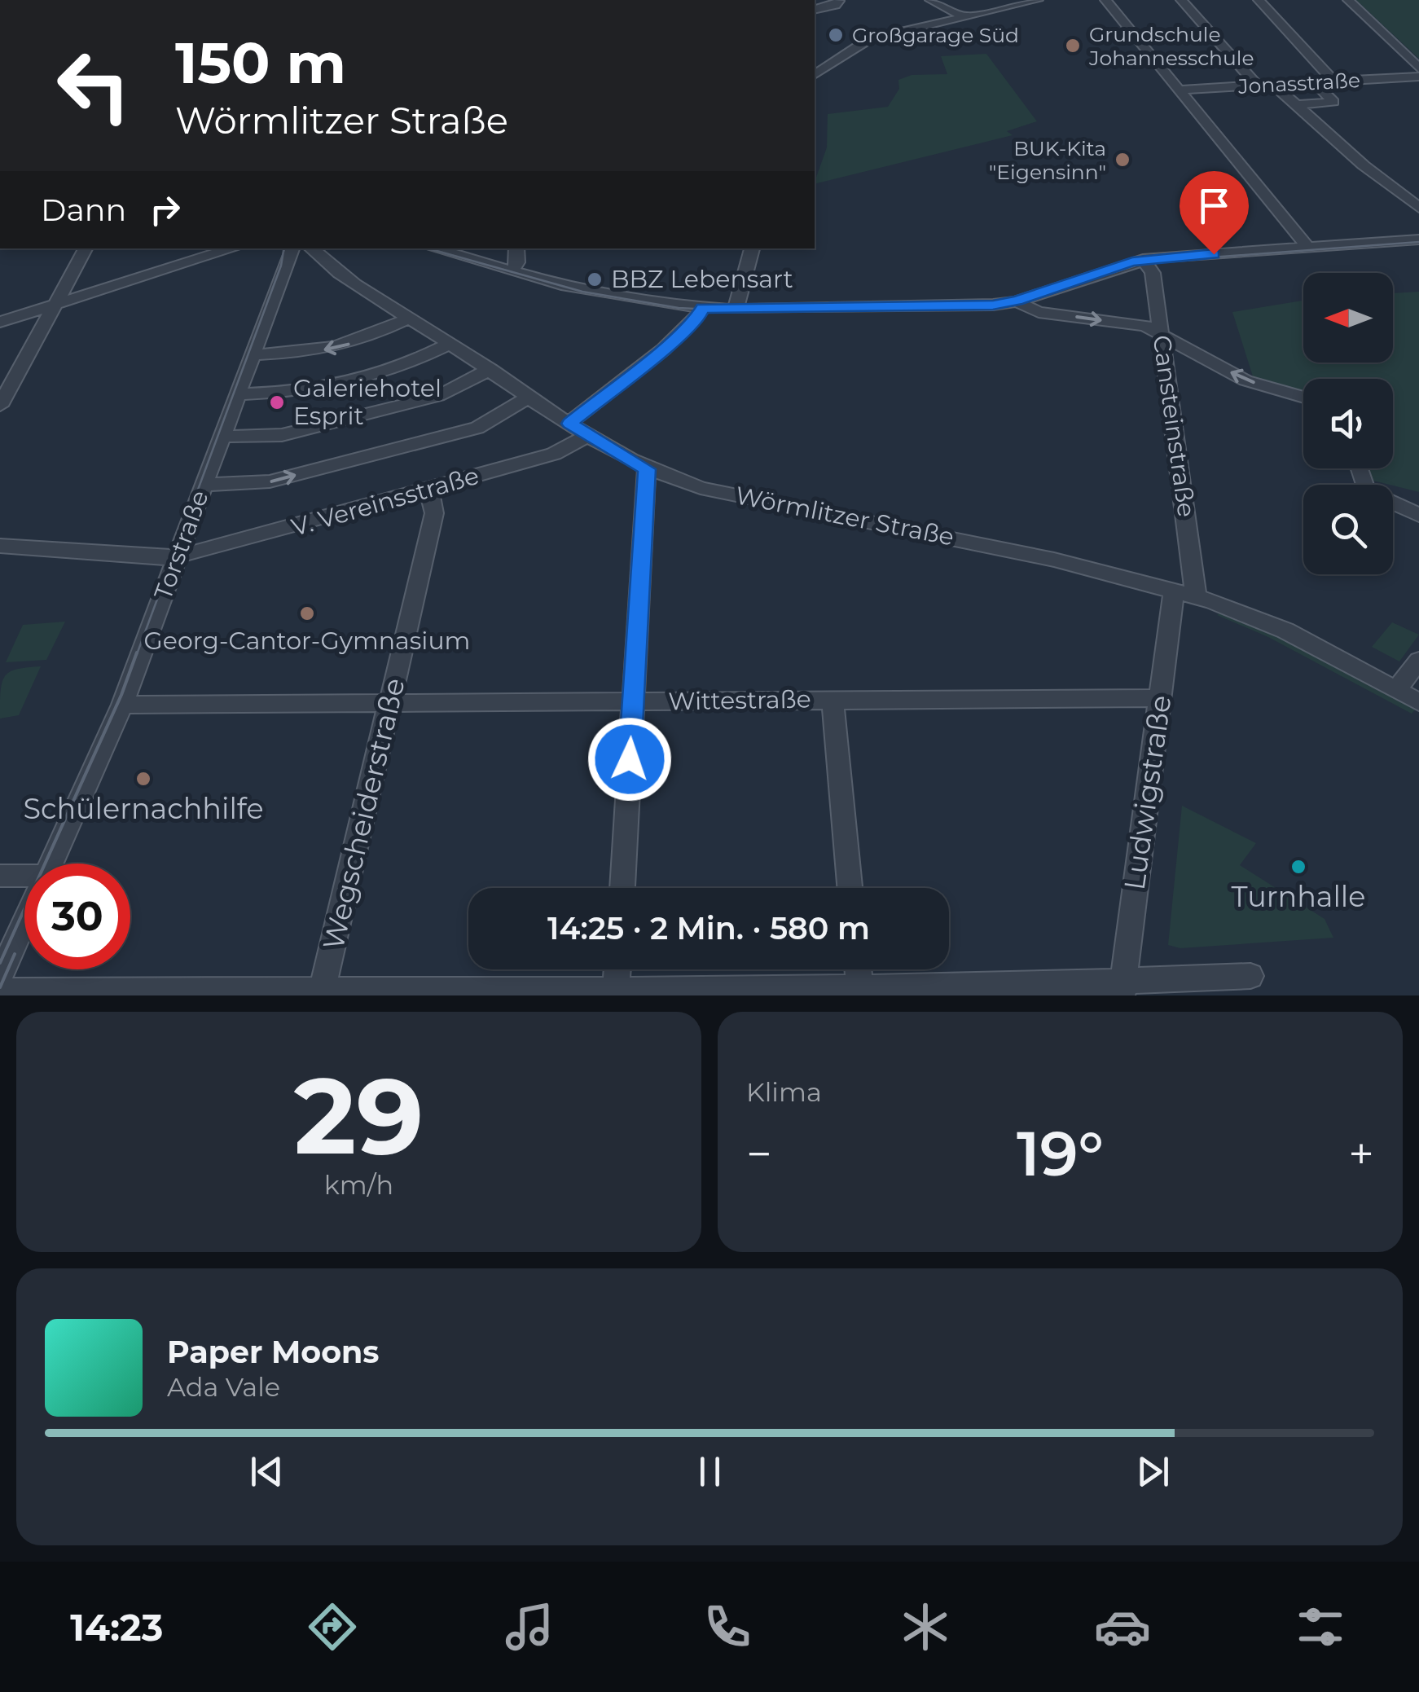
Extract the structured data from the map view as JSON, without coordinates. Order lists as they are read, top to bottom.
{
  "streets": {
    "street": [
      "Jonasstraße",
      "Cansteinstraße",
      "V. Vereinsstraße",
      "Wörmlitzer Straße",
      "Torstraße",
      "Wittestraße",
      "Ludwigstraße",
      "Wegscheiderstraße"
    ]
  },
  "crossings": [
    ["Cansteinstraße", "Wörmlitzer Straße"],
    ["Cansteinstraße", "Ludwigstraße"],
    ["V. Vereinsstraße", "Wörmlitzer Straße"],
    ["V. Vereinsstraße", "Torstraße"],
    ["V. Vereinsstraße", "Wegscheiderstraße"],
    ["Wörmlitzer Straße", "Ludwigstraße"],
    ["Torstraße", "Wittestraße"],
    ["Wittestraße", "Ludwigstraße"],
    ["Wittestraße", "Wegscheiderstraße"]
  ],
  "places": [
    "Großgarage Süd",
    "Grundschule Johannesschule",
    "BUK-Kita \"Eigensinn\"",
    "BBZ Lebensart",
    "Galeriehotel Esprit",
    "Georg-Cantor-Gymnasium",
    "Schülernachhilfe",
    "Turnhalle"
  ],
  "north": "left",
  "page": {
    "turn": ["150 m", "Wörmlitzer Straße"],
    "then": "Dann",
    "limit": "30",
    "trip": "14:25 · 2 Min. · 580 m",
    "tile": [
      ["29", "km/h"],
      "Klima"
    ],
    "heat": ["−", "19°", "+"],
    "song": ["Paper Moons", "Ada Vale"],
    "tabs": "14:23"
  }
}
